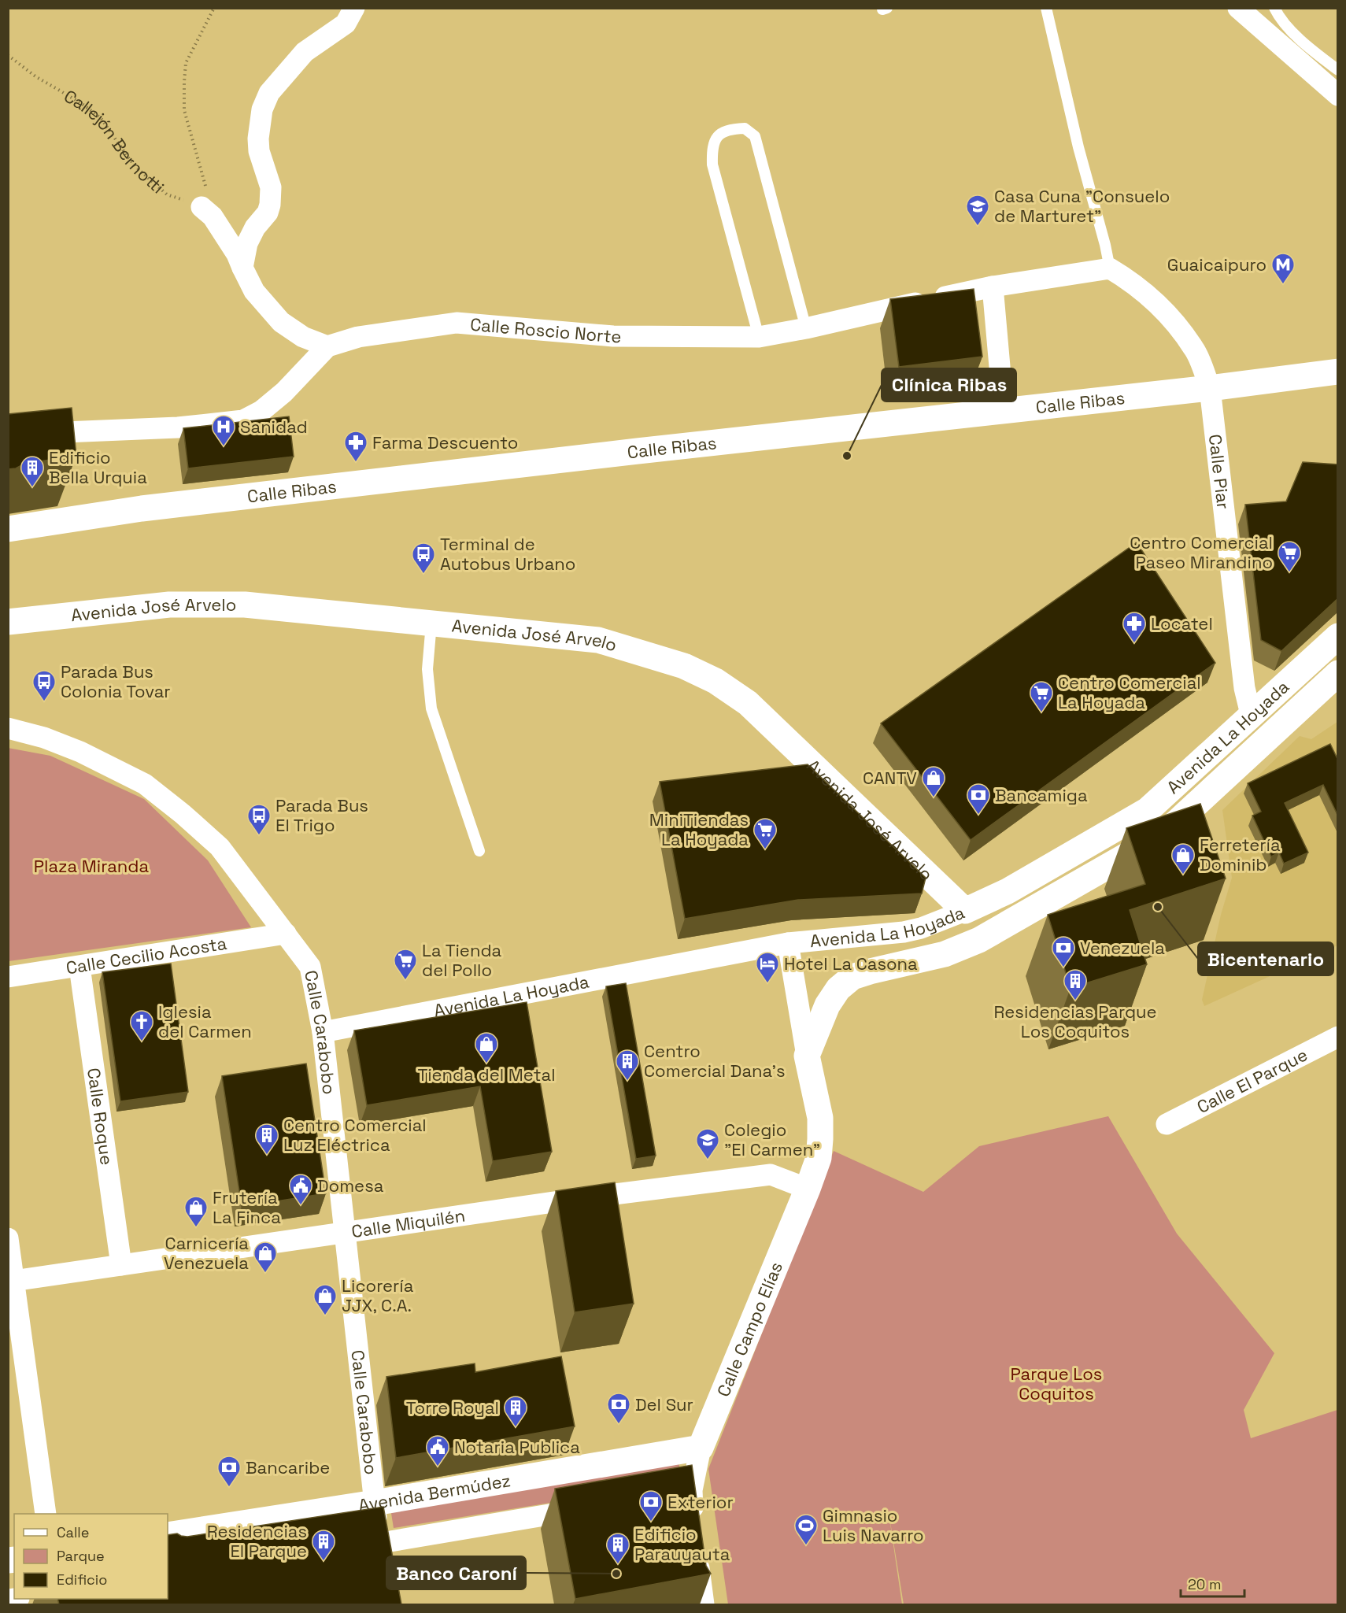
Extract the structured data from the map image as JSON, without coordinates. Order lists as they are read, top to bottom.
{
  "streets": {
    "street": [
      "Calle Roscio Norte",
      "Calle Ribas",
      "Calle Piar",
      "Avenida José Arvelo",
      "Avenida La Hoyada",
      "Calle Cecilio Acosta",
      "Calle Carabobo",
      "Calle El Parque",
      "Calle Roque",
      "Calle Miquilén",
      "Calle Campo Elías",
      "Avenida Bermúdez"
    ],
    "path": ["Callejón Bernotti"]
  },
  "crossings": [
    ["Calle Roscio Norte", "Calle Piar"],
    ["Calle Ribas", "Calle Piar"],
    ["Calle Piar", "Avenida La Hoyada"],
    ["Avenida José Arvelo", "Avenida La Hoyada"],
    ["Avenida La Hoyada", "Calle Carabobo"],
    ["Avenida La Hoyada", "Calle Campo Elías"],
    ["Calle Cecilio Acosta", "Calle Carabobo"],
    ["Calle Cecilio Acosta", "Calle Roque"],
    ["Calle Carabobo", "Calle Miquilén"],
    ["Calle Carabobo", "Avenida Bermúdez"],
    ["Calle Roque", "Calle Miquilén"],
    ["Calle Miquilén", "Calle Campo Elías"],
    ["Calle Campo Elías", "Avenida Bermúdez"]
  ],
  "parks": ["Plaza Miranda", "Parque Los Coquitos"],
  "places": {
    "school or university": ["Casa Cuna \"Consuelo de Marturet\"", "Colegio \"El Carmen\""],
    "metro station": ["Guaicaipuro"],
    "hospital": ["Sanidad"],
    "other": ["Clínica Ribas", "Bicentenario", "Banco Caroní"],
    "pharmacy": ["Farma Descuento", "Locatel"],
    "building": [
      "Edificio Bella Urquia",
      "Residencias Parque Los Coquitos",
      "Centro Comercial Dana's",
      "Centro Comercial Luz Eléctrica",
      "Torre Royal",
      "Residencias El Parque",
      "Edificio Parauyauta"
    ],
    "supermarket": [
      "Centro Comercial Paseo Mirandino",
      "Centro Comercial La Hoyada",
      "MiniTiendas La Hoyada",
      "La Tienda del Pollo"
    ],
    "bus stop": ["Terminal de Autobus Urbano", "Parada Bus Colonia Tovar", "Parada Bus El Trigo"],
    "shop": [
      "CANTV",
      "Ferretería Dominib",
      "Tienda del Metal",
      "Frutería La Finca",
      "Carnicería Venezuela",
      "Licorería JJX, C.A."
    ],
    "bank": [
      "Bancamiga",
      "Venezuela",
      "Del Sur",
      "Bancaribe",
      "Exterior"
    ],
    "hotel": ["Hotel La Casona"],
    "church": ["Iglesia del Carmen"],
    "public building": ["Domesa", "Notaria Publica"],
    "sports": ["Gimnasio Luis Navarro"]
  },
  "legend": ["Calle", "Parque", "Edificio"],
  "scale_bar": "20 m"
}
